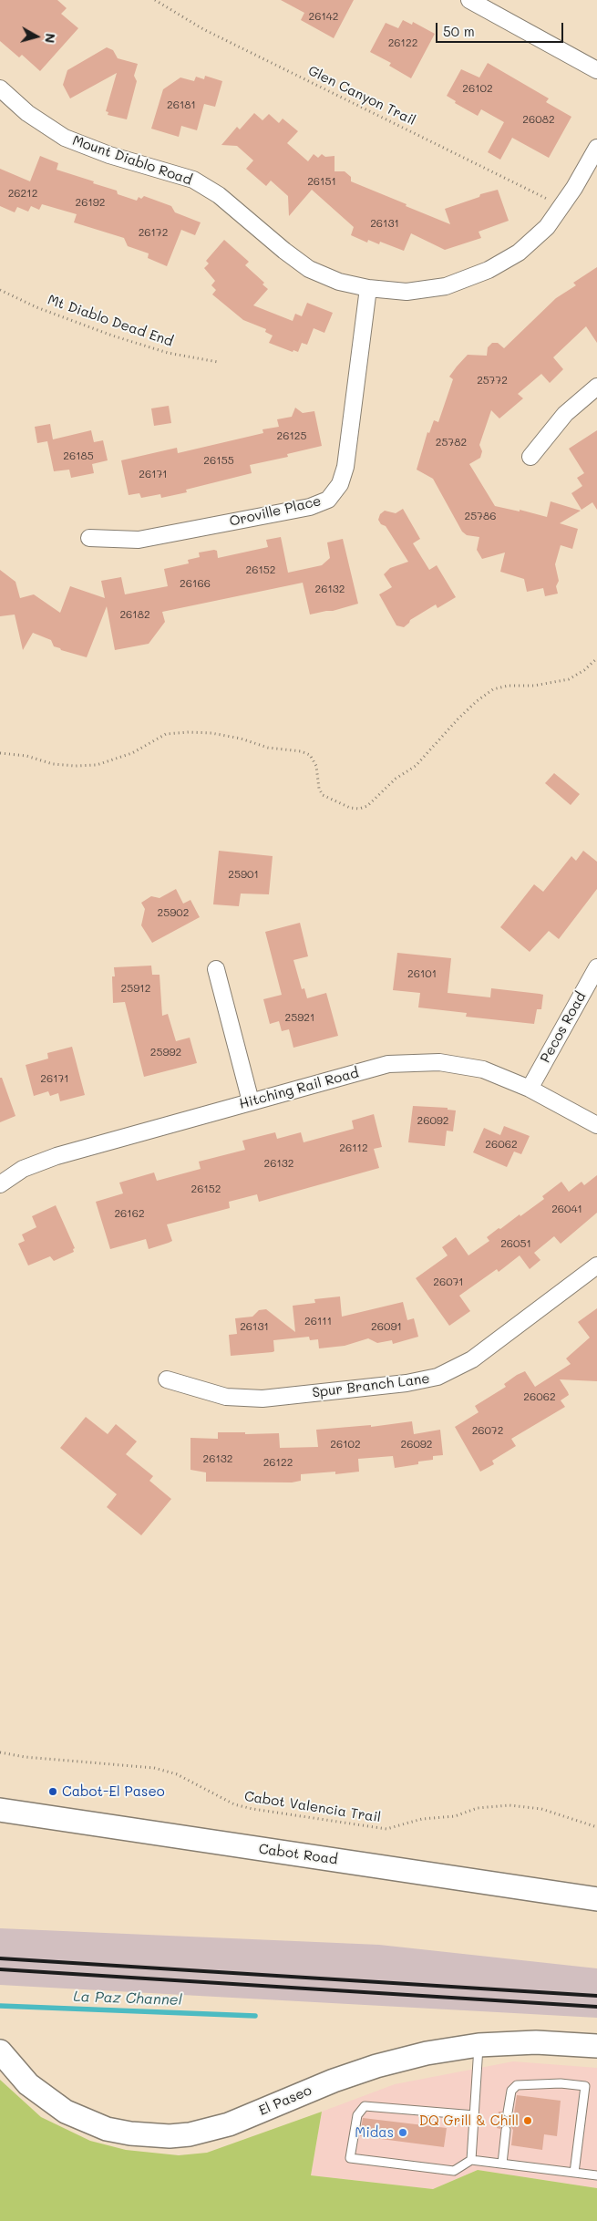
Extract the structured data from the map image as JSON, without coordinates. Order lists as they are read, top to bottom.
{
  "streets": {
    "street": [
      "Mount Diablo Road",
      "Oroville Place",
      "Pecos Road",
      "Hitching Rail Road",
      "Spur Branch Lane",
      "Cabot Road",
      "El Paseo"
    ],
    "path": ["Glen Canyon Trail", "Mt Diablo Dead End", "Cabot Valencia Trail"]
  },
  "crossings": [
    ["Glen Canyon Trail", "Mount Diablo Road"],
    ["Mount Diablo Road", "Oroville Place"],
    ["Pecos Road", "Hitching Rail Road"]
  ],
  "water": ["La Paz Channel"],
  "places": ["Cabot-El Paseo", "DQ Grill & Chill", "Midas"],
  "house_numbers": [
    "26142",
    "26122",
    "26102",
    "26181",
    "26082",
    "26151",
    "26212",
    "26192",
    "26131",
    "26172",
    "25772",
    "26125",
    "25782",
    "26185",
    "26155",
    "26171",
    "25786",
    "26152",
    "26166",
    "26132",
    "26182",
    "25901",
    "25902",
    "26101",
    "25912",
    "25921",
    "25992",
    "26171",
    "26092",
    "26062",
    "26112",
    "26132",
    "26152",
    "26041",
    "26162",
    "26051",
    "26071",
    "26111",
    "26131",
    "26091",
    "26062",
    "26072",
    "26102",
    "26092",
    "26132",
    "26122"
  ],
  "scale_bar": "50 m",
  "north": "right"
}
